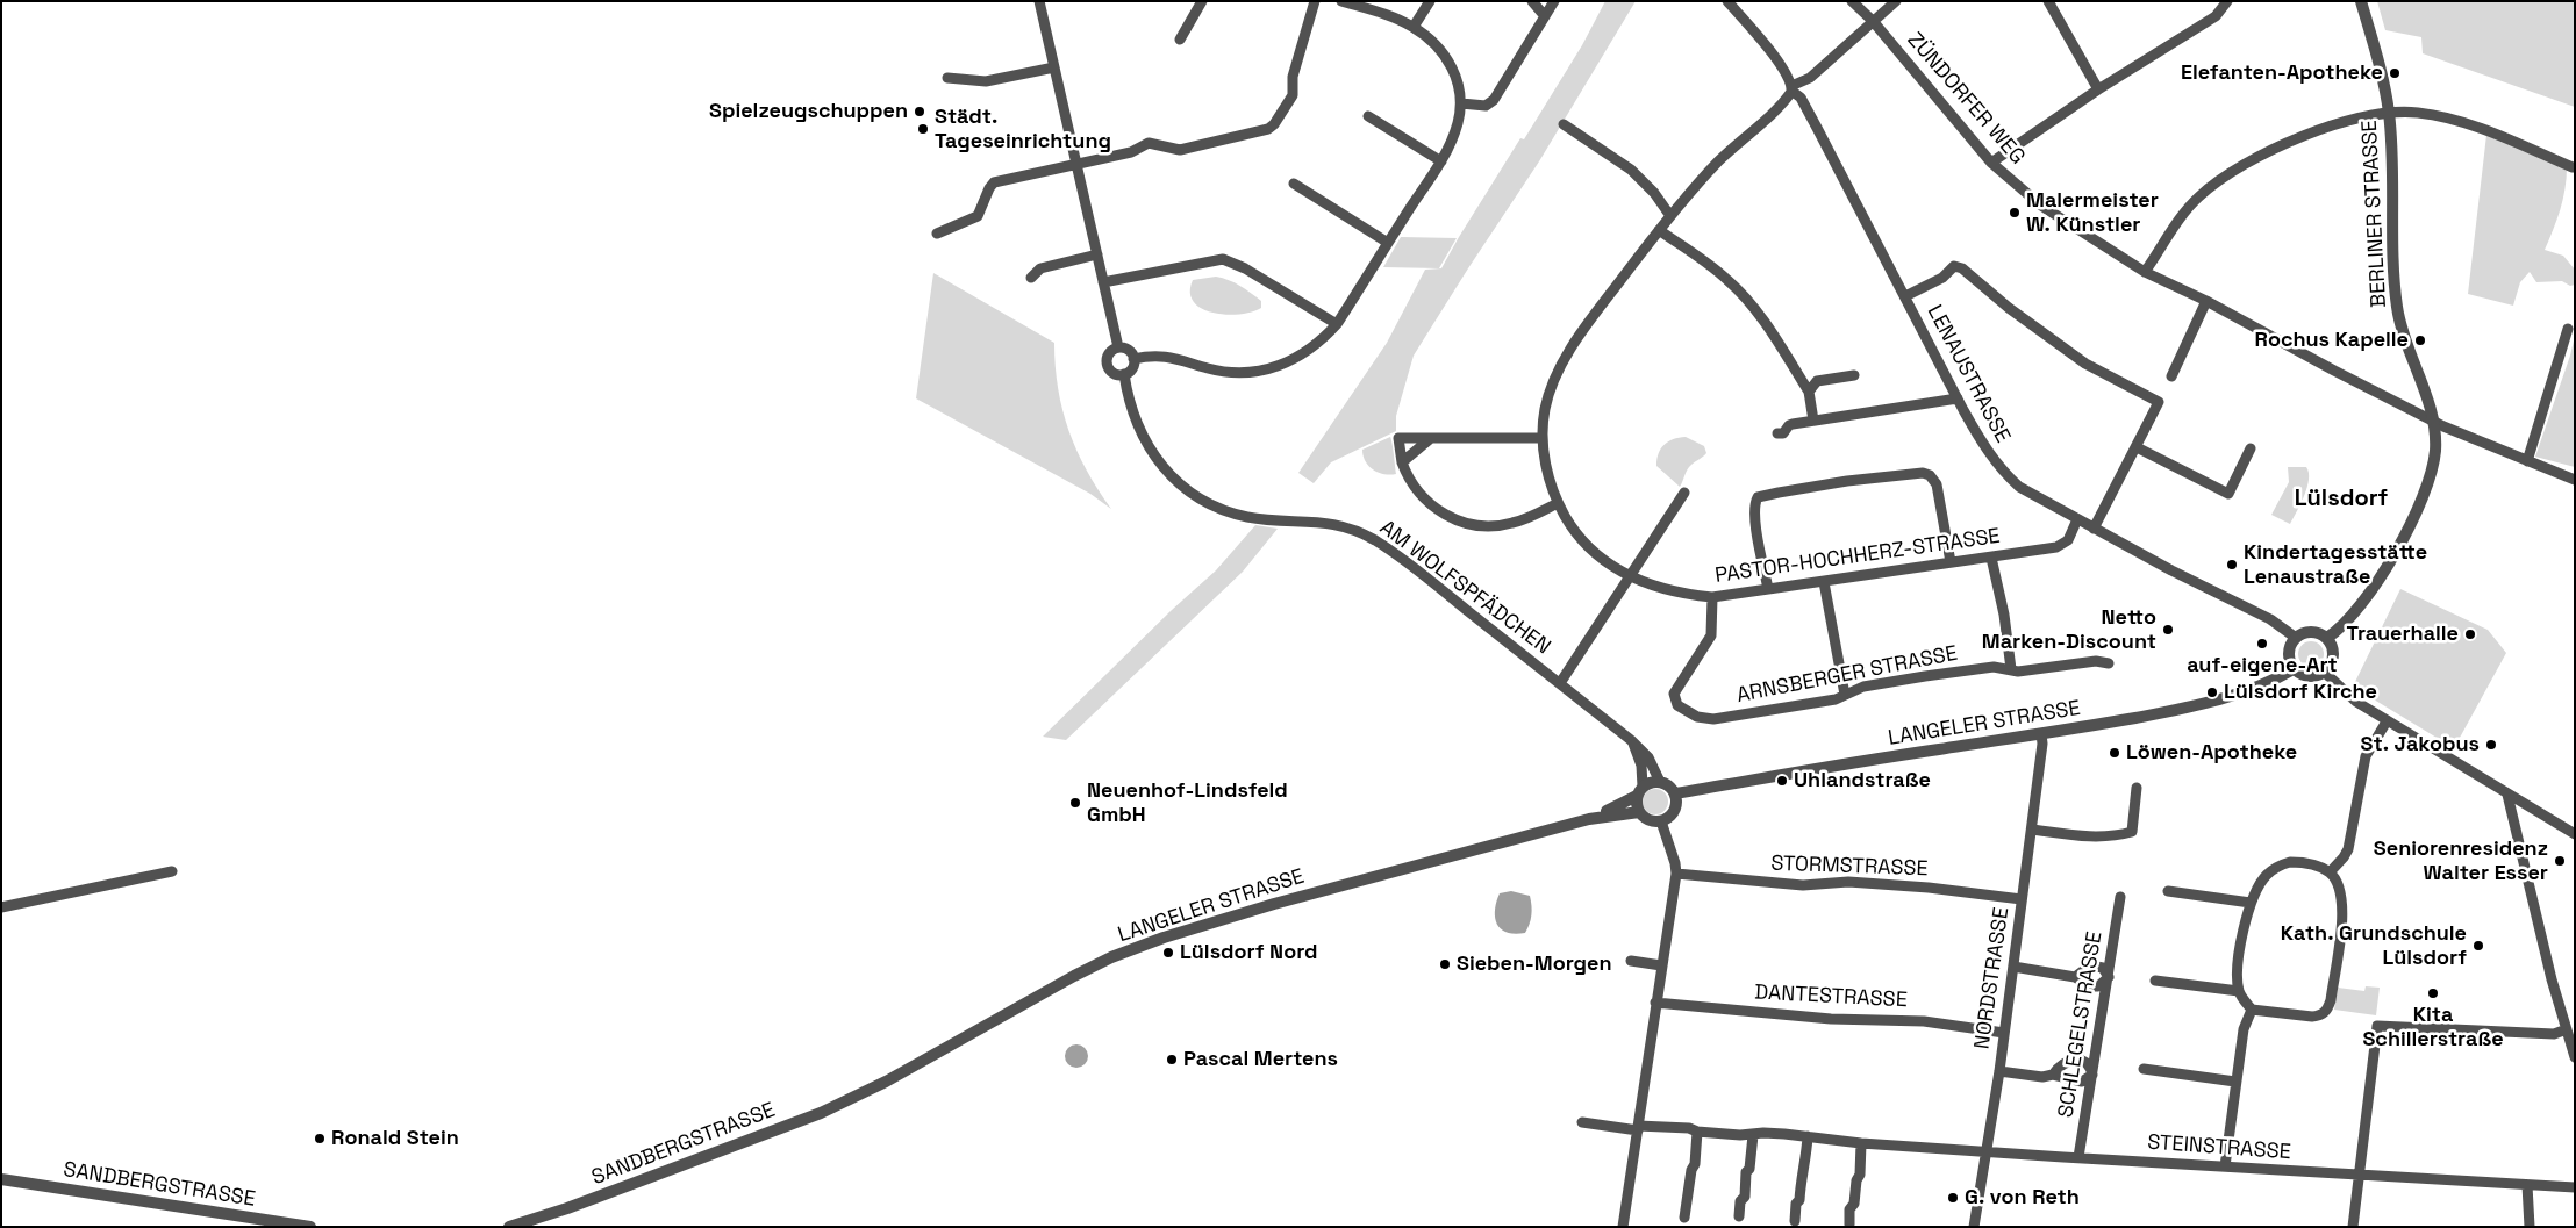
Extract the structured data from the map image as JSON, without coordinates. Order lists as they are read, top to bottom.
{
  "streets": {
    "street": [
      "ZÜNDORFER WEG",
      "BERLINER STRASSE",
      "LENAUSTRASSE",
      "PASTOR-HOCHHERZ-STRASSE",
      "AM WOLFSPFÄDCHEN",
      "ARNSBERGER STRASSE",
      "LANGELER STRASSE",
      "STORMSTRASSE",
      "NORDSTRASSE",
      "DANTESTRASSE",
      "SCHLEGELSTRASSE",
      "SANDBERGSTRASSE",
      "STEINSTRASSE"
    ]
  },
  "crossings": [
    ["ZÜNDORFER WEG", "BERLINER STRASSE"],
    ["ZÜNDORFER WEG", "PASTOR-HOCHHERZ-STRASSE"],
    ["BERLINER STRASSE", "LENAUSTRASSE"],
    ["BERLINER STRASSE", "LANGELER STRASSE"],
    ["LENAUSTRASSE", "PASTOR-HOCHHERZ-STRASSE"],
    ["LENAUSTRASSE", "LANGELER STRASSE"],
    ["PASTOR-HOCHHERZ-STRASSE", "ARNSBERGER STRASSE"],
    ["AM WOLFSPFÄDCHEN", "LANGELER STRASSE"],
    ["LANGELER STRASSE", "NORDSTRASSE"],
    ["LANGELER STRASSE", "SANDBERGSTRASSE"],
    ["STORMSTRASSE", "NORDSTRASSE"],
    ["NORDSTRASSE", "DANTESTRASSE"],
    ["NORDSTRASSE", "STEINSTRASSE"],
    ["SCHLEGELSTRASSE", "STEINSTRASSE"]
  ],
  "districts": ["Lülsdorf"],
  "places": [
    "Elefanten-Apotheke",
    "Spielzeugschuppen",
    "Städt. Tageseinrichtung",
    "Malermeister W. Künstler",
    "Rochus Kapelle",
    "Kindertagesstätte Lenaustraße",
    "Netto Marken-Discount",
    "Trauerhalle",
    "auf-eigene-Art",
    "Lülsdorf Kirche",
    "St. Jakobus",
    "Löwen-Apotheke",
    "Uhlandstraße",
    "Neuenhof-Lindsfeld GmbH",
    "Seniorenresidenz Walter Esser",
    "Kath. Grundschule Lülsdorf",
    "Lülsdorf Nord",
    "Sieben-Morgen",
    "Kita Schillerstraße",
    "Pascal Mertens",
    "Ronald Stein",
    "G. von Reth"
  ]
}
